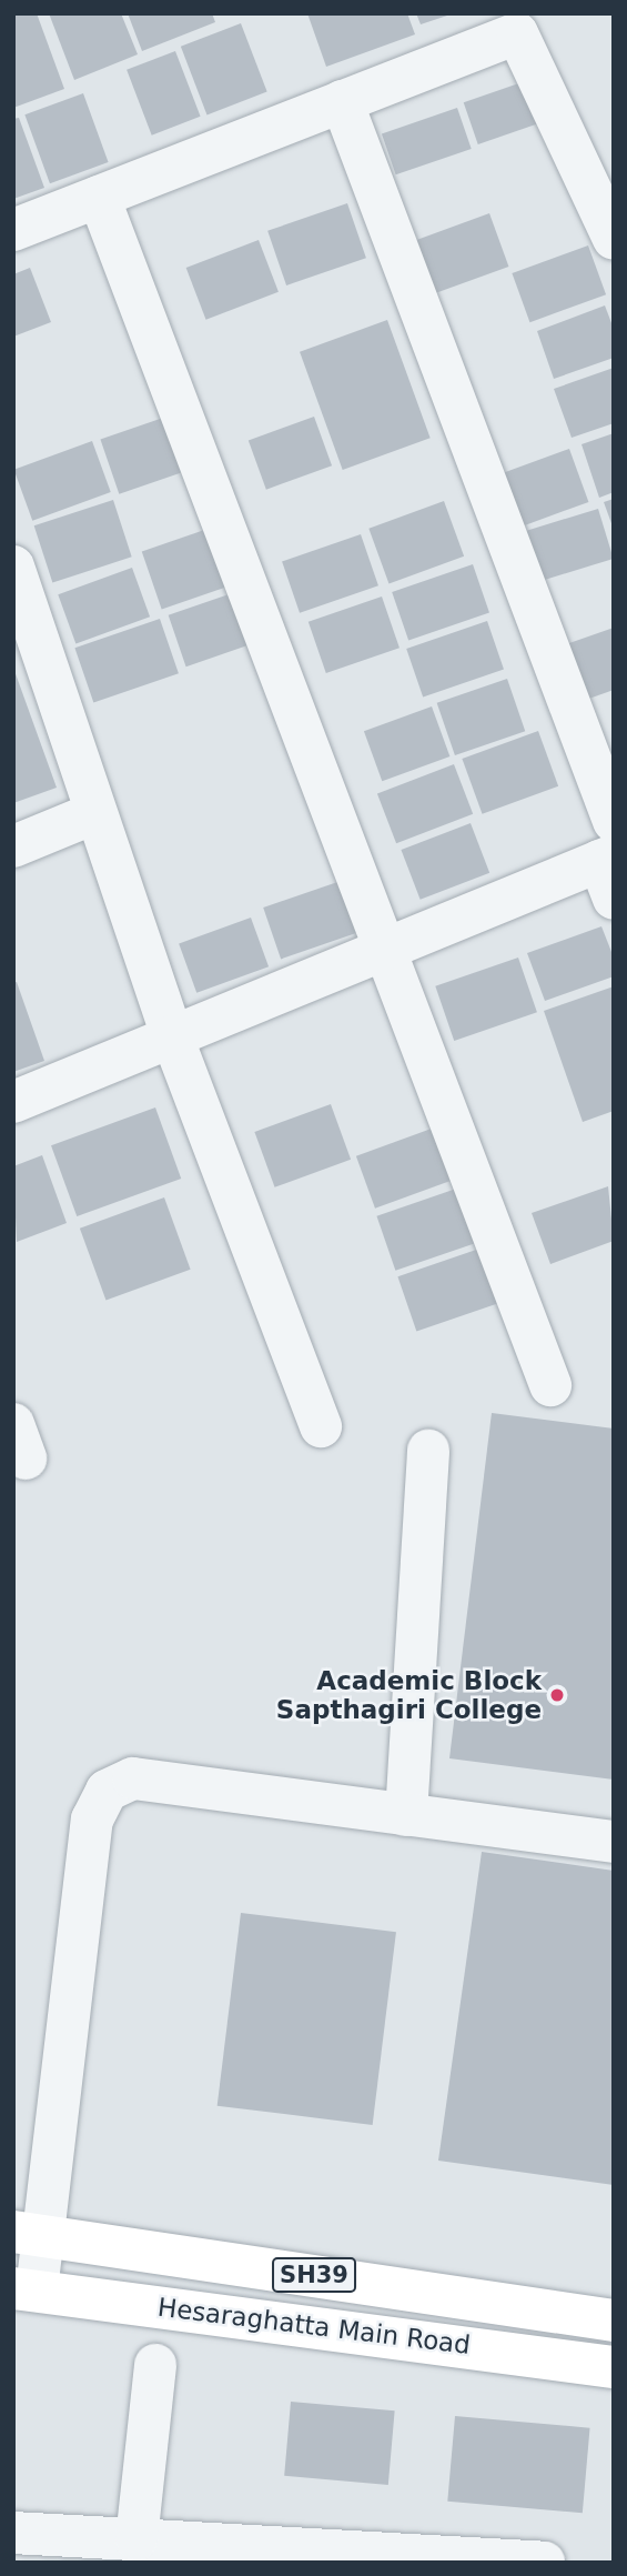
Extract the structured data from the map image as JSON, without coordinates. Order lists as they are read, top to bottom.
{
  "streets": {
    "main road": ["SH39", "Hesaraghatta Main Road"]
  },
  "places": ["Academic Block Sapthagiri College"]
}
